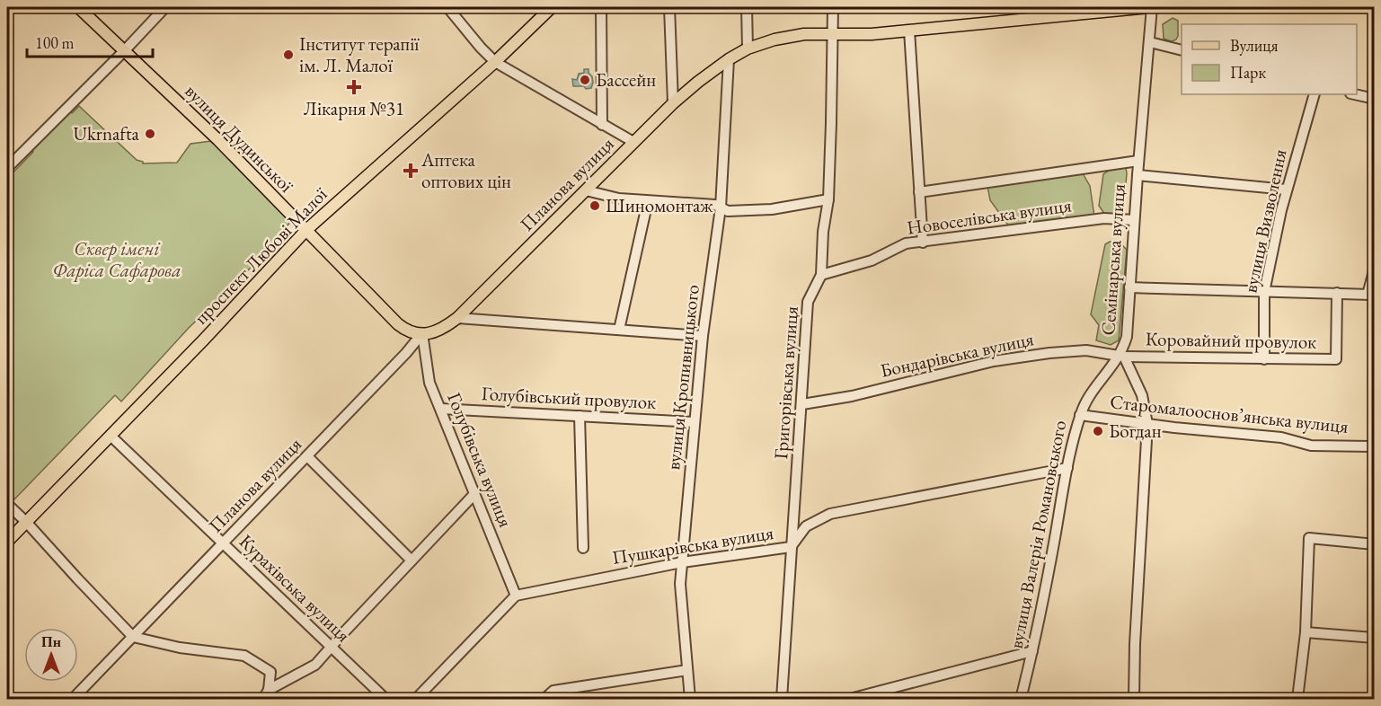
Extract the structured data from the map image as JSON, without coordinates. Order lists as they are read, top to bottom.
{
  "streets": {
    "main road": ["вулиця Дудинської", "Планова вулиця", "проспект Любові Малої"],
    "street": [
      "Новоселівська вулиця",
      "вулиця Визволення",
      "Семінарська вулиця",
      "Коровайний провулок",
      "Бондарівська вулиця",
      "вулиця Кропивницького",
      "Григорівська вулиця",
      "Голубівський провулок",
      "Старомалооснов’янська вулиця",
      "Голубівська вулиця",
      "вулиця Валерія Романовського",
      "Пушкарівська вулиця",
      "Курахівська вулиця"
    ]
  },
  "crossings": [
    ["вулиця Дудинської", "Планова вулиця"],
    ["вулиця Дудинської", "проспект Любові Малої"],
    ["вулиця Дудинської", "Голубівська вулиця"],
    ["Планова вулиця", "Семінарська вулиця"],
    ["Планова вулиця", "вулиця Кропивницького"],
    ["Планова вулиця", "Григорівська вулиця"],
    ["Планова вулиця", "Голубівська вулиця"],
    ["Планова вулиця", "Курахівська вулиця"],
    ["Новоселівська вулиця", "Семінарська вулиця"],
    ["Новоселівська вулиця", "Григорівська вулиця"],
    ["вулиця Визволення", "Коровайний провулок"],
    ["проспект Любові Малої", "Курахівська вулиця"],
    ["Семінарська вулиця", "Коровайний провулок"],
    ["Семінарська вулиця", "Бондарівська вулиця"],
    ["Семінарська вулиця", "Старомалооснов’янська вулиця"],
    ["Семінарська вулиця", "вулиця Валерія Романовського"],
    ["Коровайний провулок", "Бондарівська вулиця"],
    ["Коровайний провулок", "вулиця Валерія Романовського"],
    ["Бондарівська вулиця", "Григорівська вулиця"],
    ["Бондарівська вулиця", "вулиця Валерія Романовського"],
    ["вулиця Кропивницького", "Голубівський провулок"],
    ["вулиця Кропивницького", "Пушкарівська вулиця"],
    ["Григорівська вулиця", "Пушкарівська вулиця"],
    ["Голубівський провулок", "Голубівська вулиця"],
    ["Старомалооснов’янська вулиця", "вулиця Валерія Романовського"],
    ["Голубівська вулиця", "Пушкарівська вулиця"],
    ["вулиця Валерія Романовського", "Пушкарівська вулиця"]
  ],
  "parks": ["Сквер імені Фаріса Сафарова"],
  "places": {
    "other": [
      "Інститут терапії ім. Л. Малої",
      "Бассейн",
      "Ukrnafta",
      "Шиномонтаж",
      "Богдан"
    ],
    "health": ["Лікарня №31", "Аптека оптових цін"]
  },
  "legend": ["Вулиця", "Парк"],
  "scale_bar": "100 m",
  "north": "top"
}
